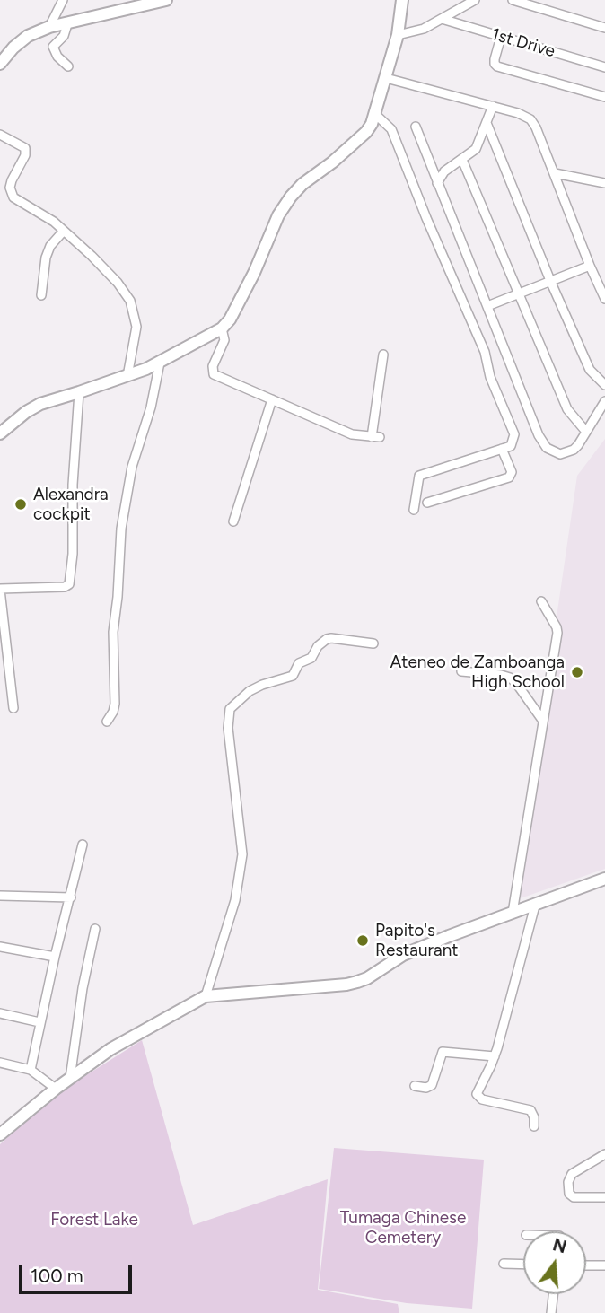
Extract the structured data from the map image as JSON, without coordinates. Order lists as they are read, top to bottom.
{
  "streets": {
    "street": ["1st Drive"]
  },
  "parks": ["Tumaga Chinese Cemetery", "Forest Lake"],
  "places": ["Alexandra cockpit", "Ateneo de Zamboanga High School", "Papito's Restaurant"],
  "scale_bar": "100 m",
  "north": "top"
}
